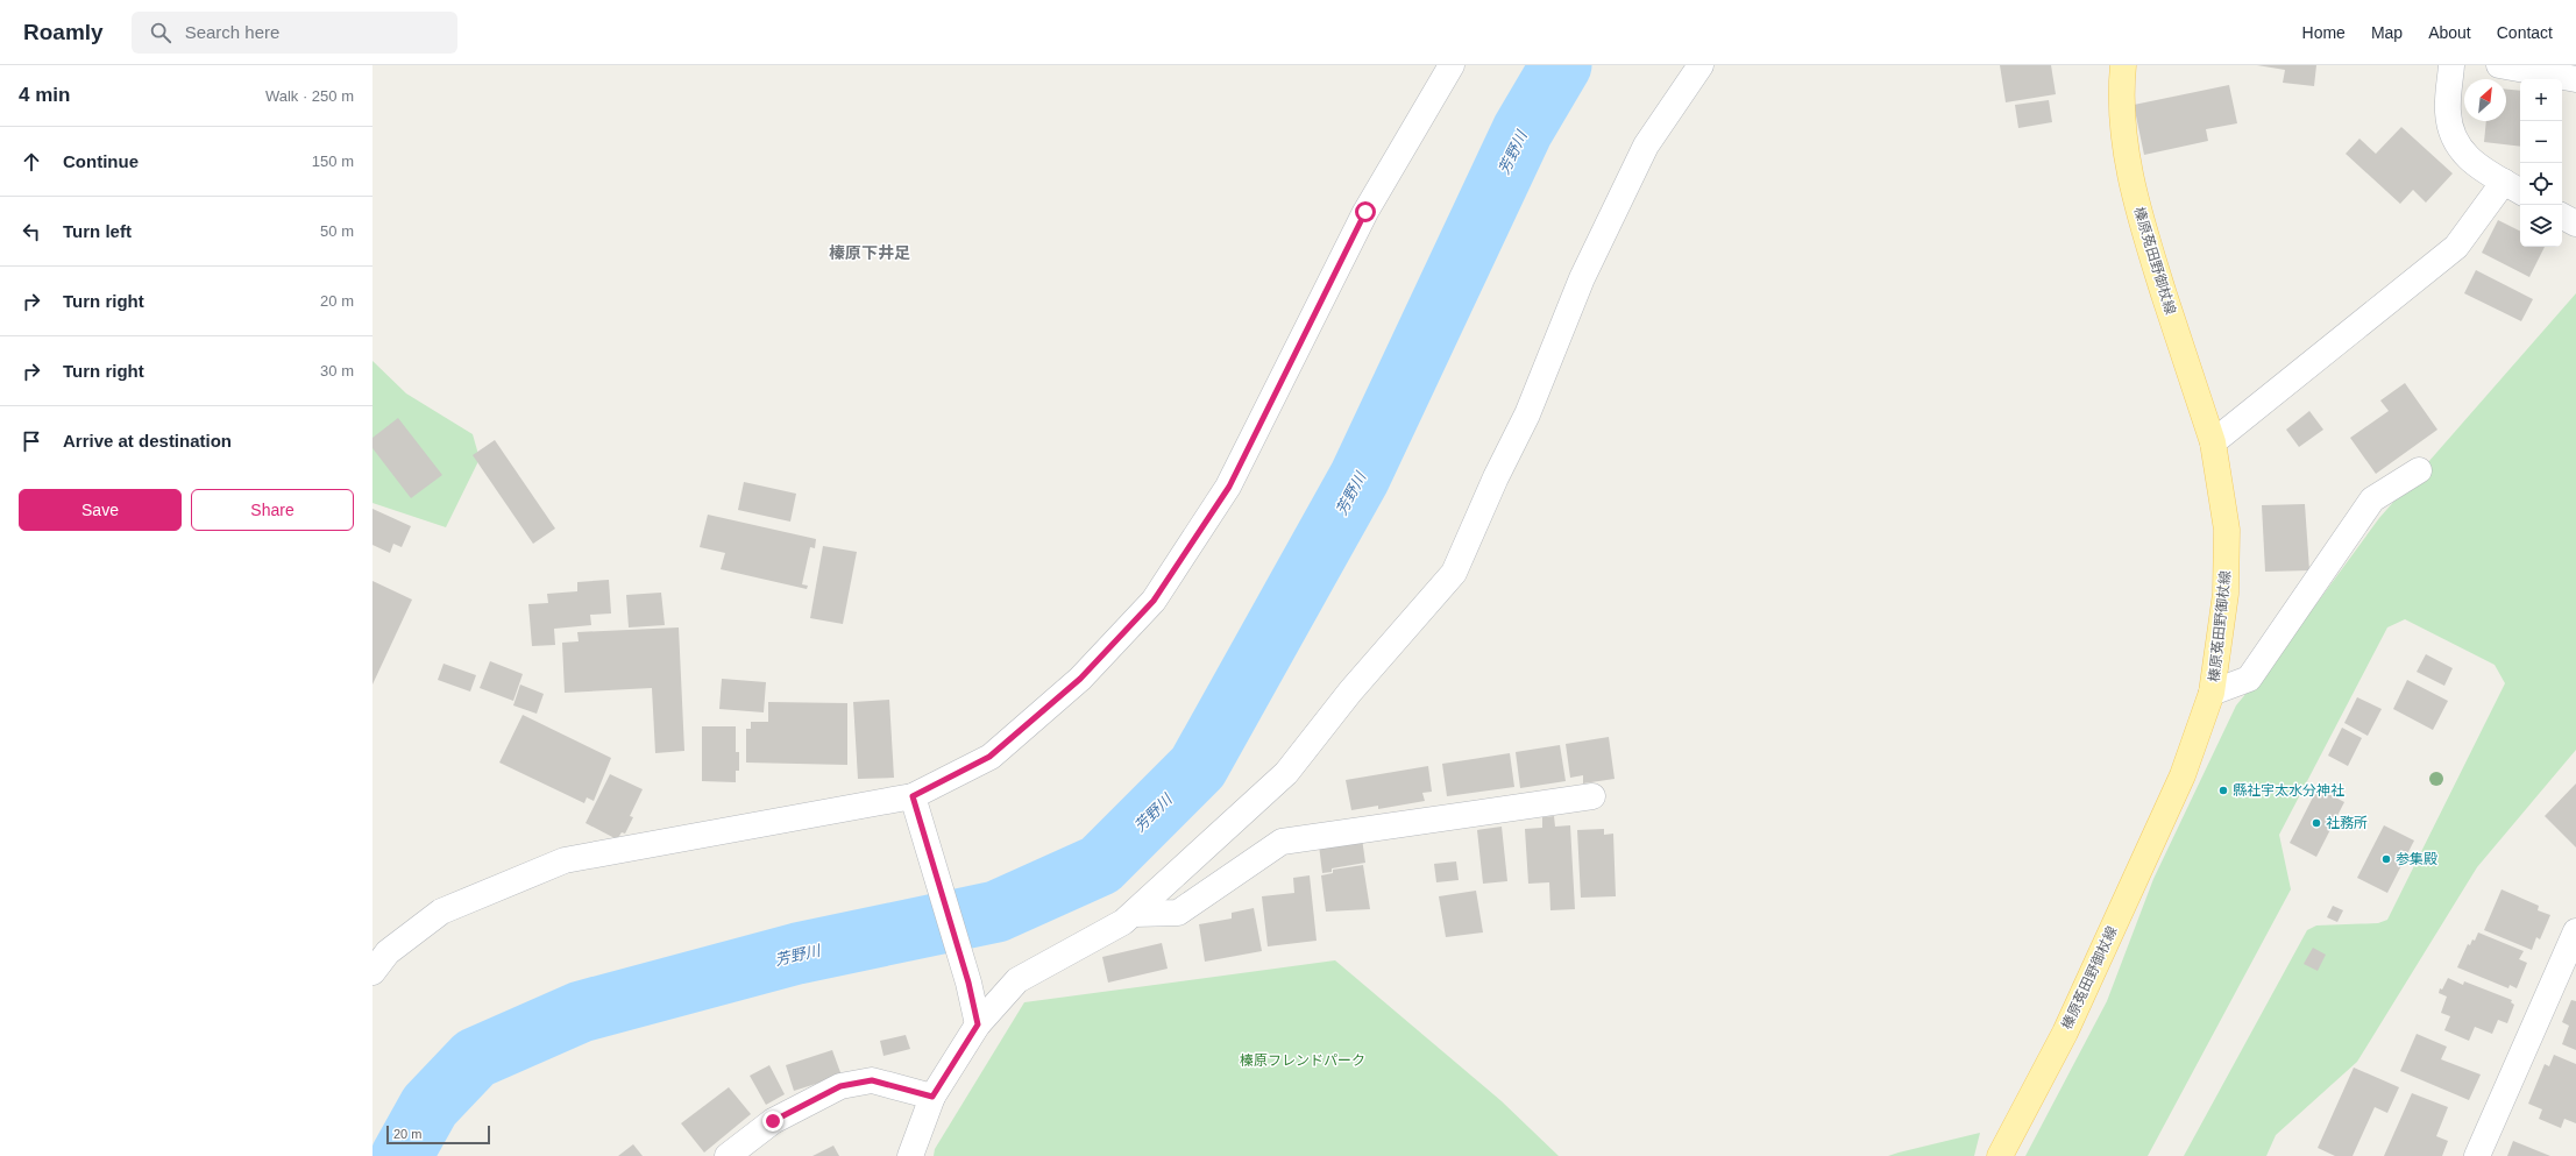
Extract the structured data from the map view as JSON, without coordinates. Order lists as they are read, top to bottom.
{
  "streets": {
    "main road": ["榛原菟田野御杖線"]
  },
  "districts": ["榛原下井足"],
  "water": ["芳野川"],
  "parks": ["榛原フレンドパーク"],
  "places": ["縣社宇太水分神社", "社務所", "参集殿"],
  "scale_bar": "20 m",
  "north": "top right",
  "page": {
    "header": "Roamly",
    "search": "Search here",
    "nav": [
      "Home",
      "Map",
      "About",
      "Contact"
    ],
    "heading": ["4 min", "Walk · 250 m"],
    "map_buttons": ["+", "−"],
    "list": [
      ["Continue", "150 m"],
      ["Turn left", "50 m"],
      ["Turn right", "20 m"],
      ["Turn right", "30 m"],
      "Arrive at destination"
    ],
    "buttons": ["Save", "Share"],
    "scale": "20 m"
  }
}
